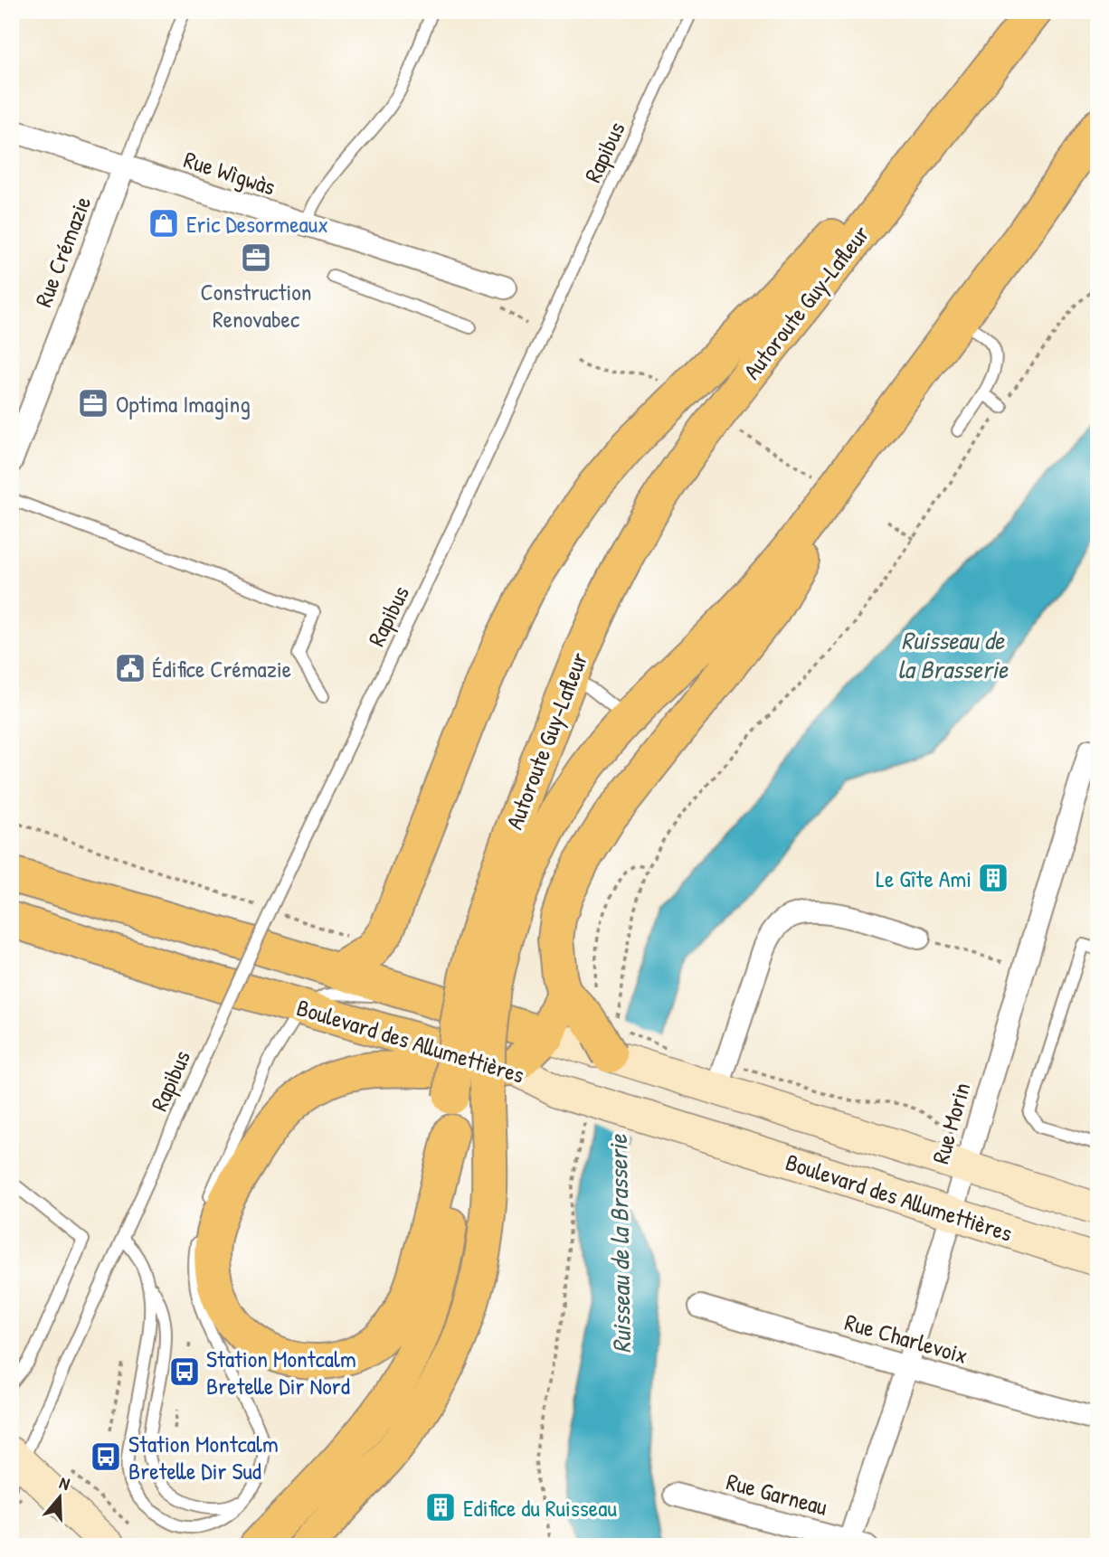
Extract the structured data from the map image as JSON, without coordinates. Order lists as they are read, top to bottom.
{
  "streets": {
    "main road": ["Autoroute Guy-Lafleur", "Boulevard des Allumettières"],
    "street": [
      "Rue Wìgwàs",
      "Rue Crémazie",
      "Rue Morin",
      "Rue Charlevoix",
      "Rue Garneau"
    ],
    "lane": ["Rapibus"]
  },
  "crossings": [
    ["Rue Wìgwàs", "Rue Crémazie"],
    ["Boulevard des Allumettières", "Rue Morin"],
    ["Rue Morin", "Rue Charlevoix"],
    ["Rue Morin", "Rue Garneau"]
  ],
  "water": ["Ruisseau de la Brasserie"],
  "places": {
    "shop": ["Eric Desormeaux"],
    "office": ["Construction Renovabec", "Optima Imaging"],
    "public building": ["Édifice Crémazie"],
    "building": ["Le Gîte Ami", "Edifice du Ruisseau"],
    "bus stop": ["Station Montcalm Bretelle Dir Nord", "Station Montcalm Bretelle Dir Sud"]
  },
  "north": "top"
}
